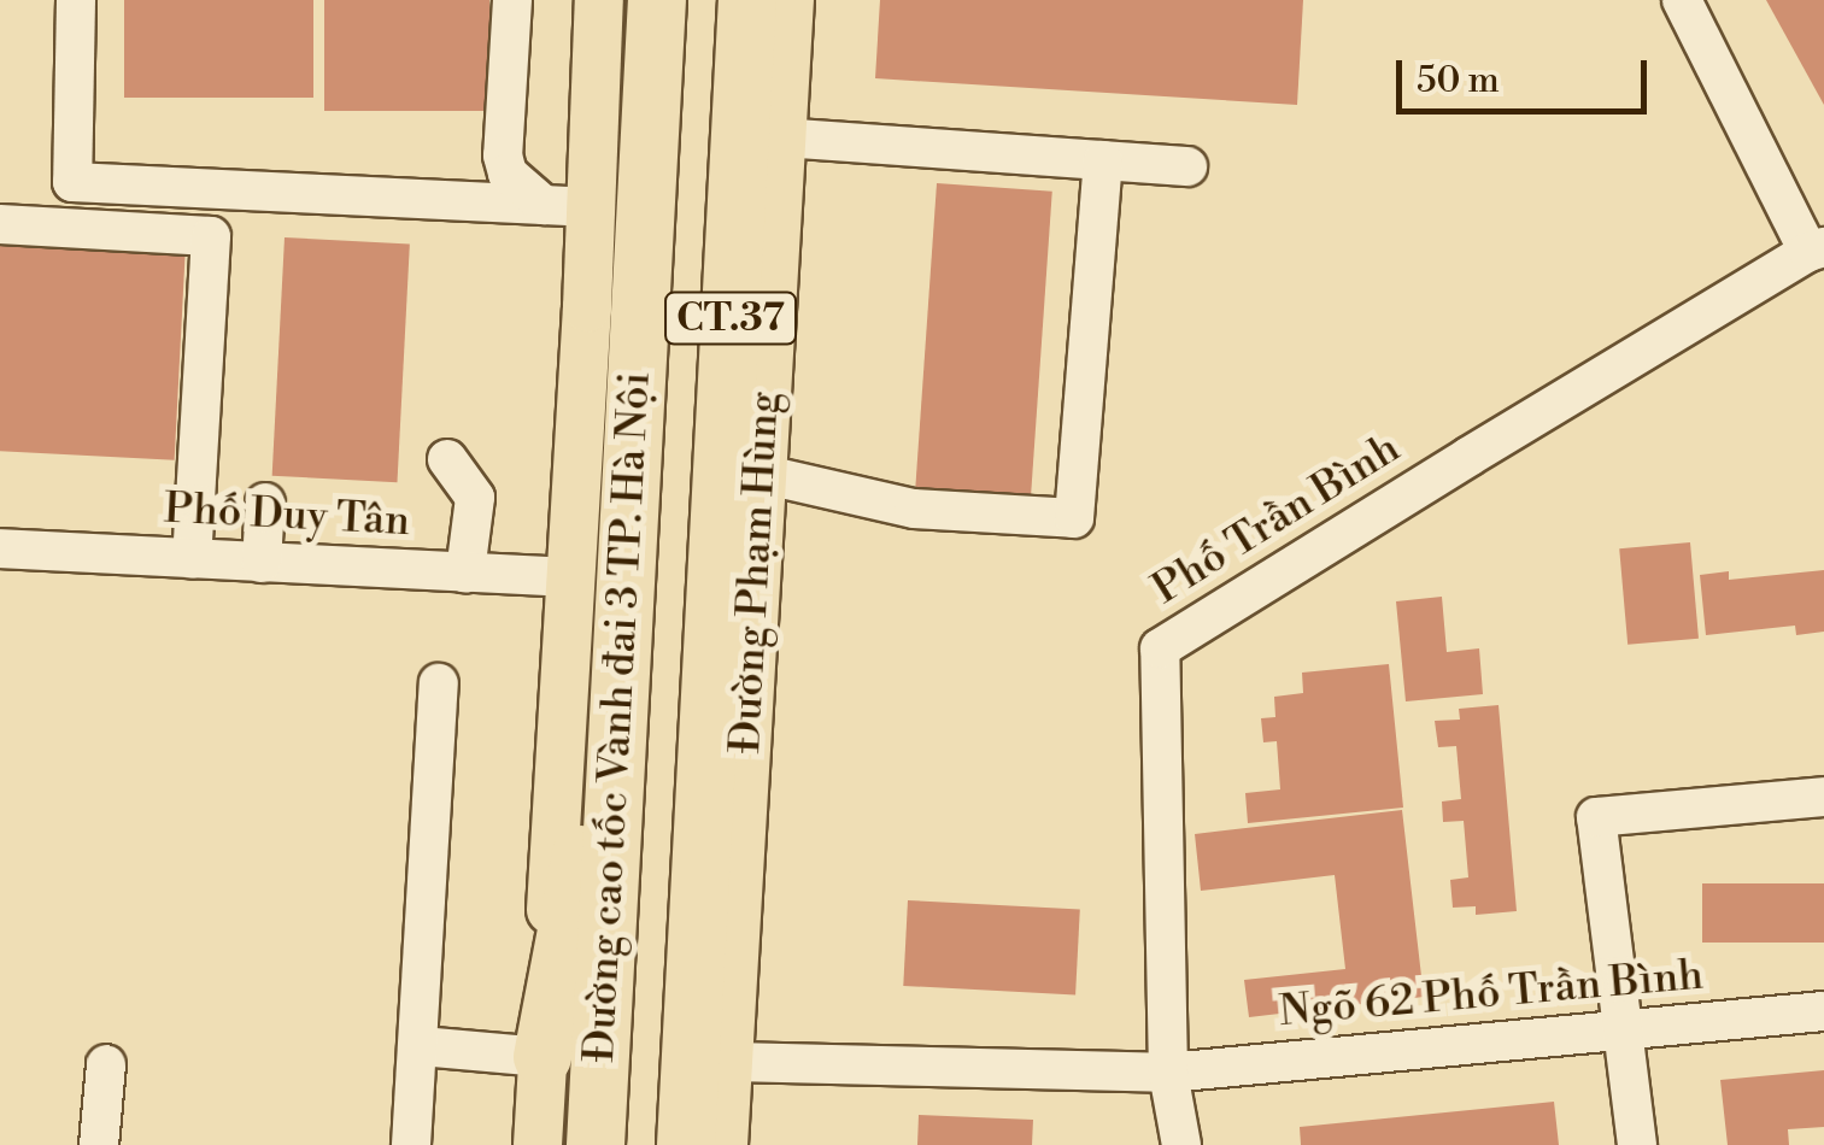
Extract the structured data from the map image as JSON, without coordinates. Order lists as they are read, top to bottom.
{
  "streets": {
    "highway": ["CT.37", "Đường cao tốc Vành đai 3 TP. Hà Nội"],
    "main road": ["Đường Phạm Hùng"],
    "street": ["Phố Duy Tân", "Phố Trần Bình", "Ngõ 62 Phố Trần Bình"]
  },
  "crossings": [
    ["Phố Trần Bình", "Ngõ 62 Phố Trần Bình"],
    ["Đường Phạm Hùng", "Ngõ 62 Phố Trần Bình"]
  ],
  "scale_bar": "50 m"
}
